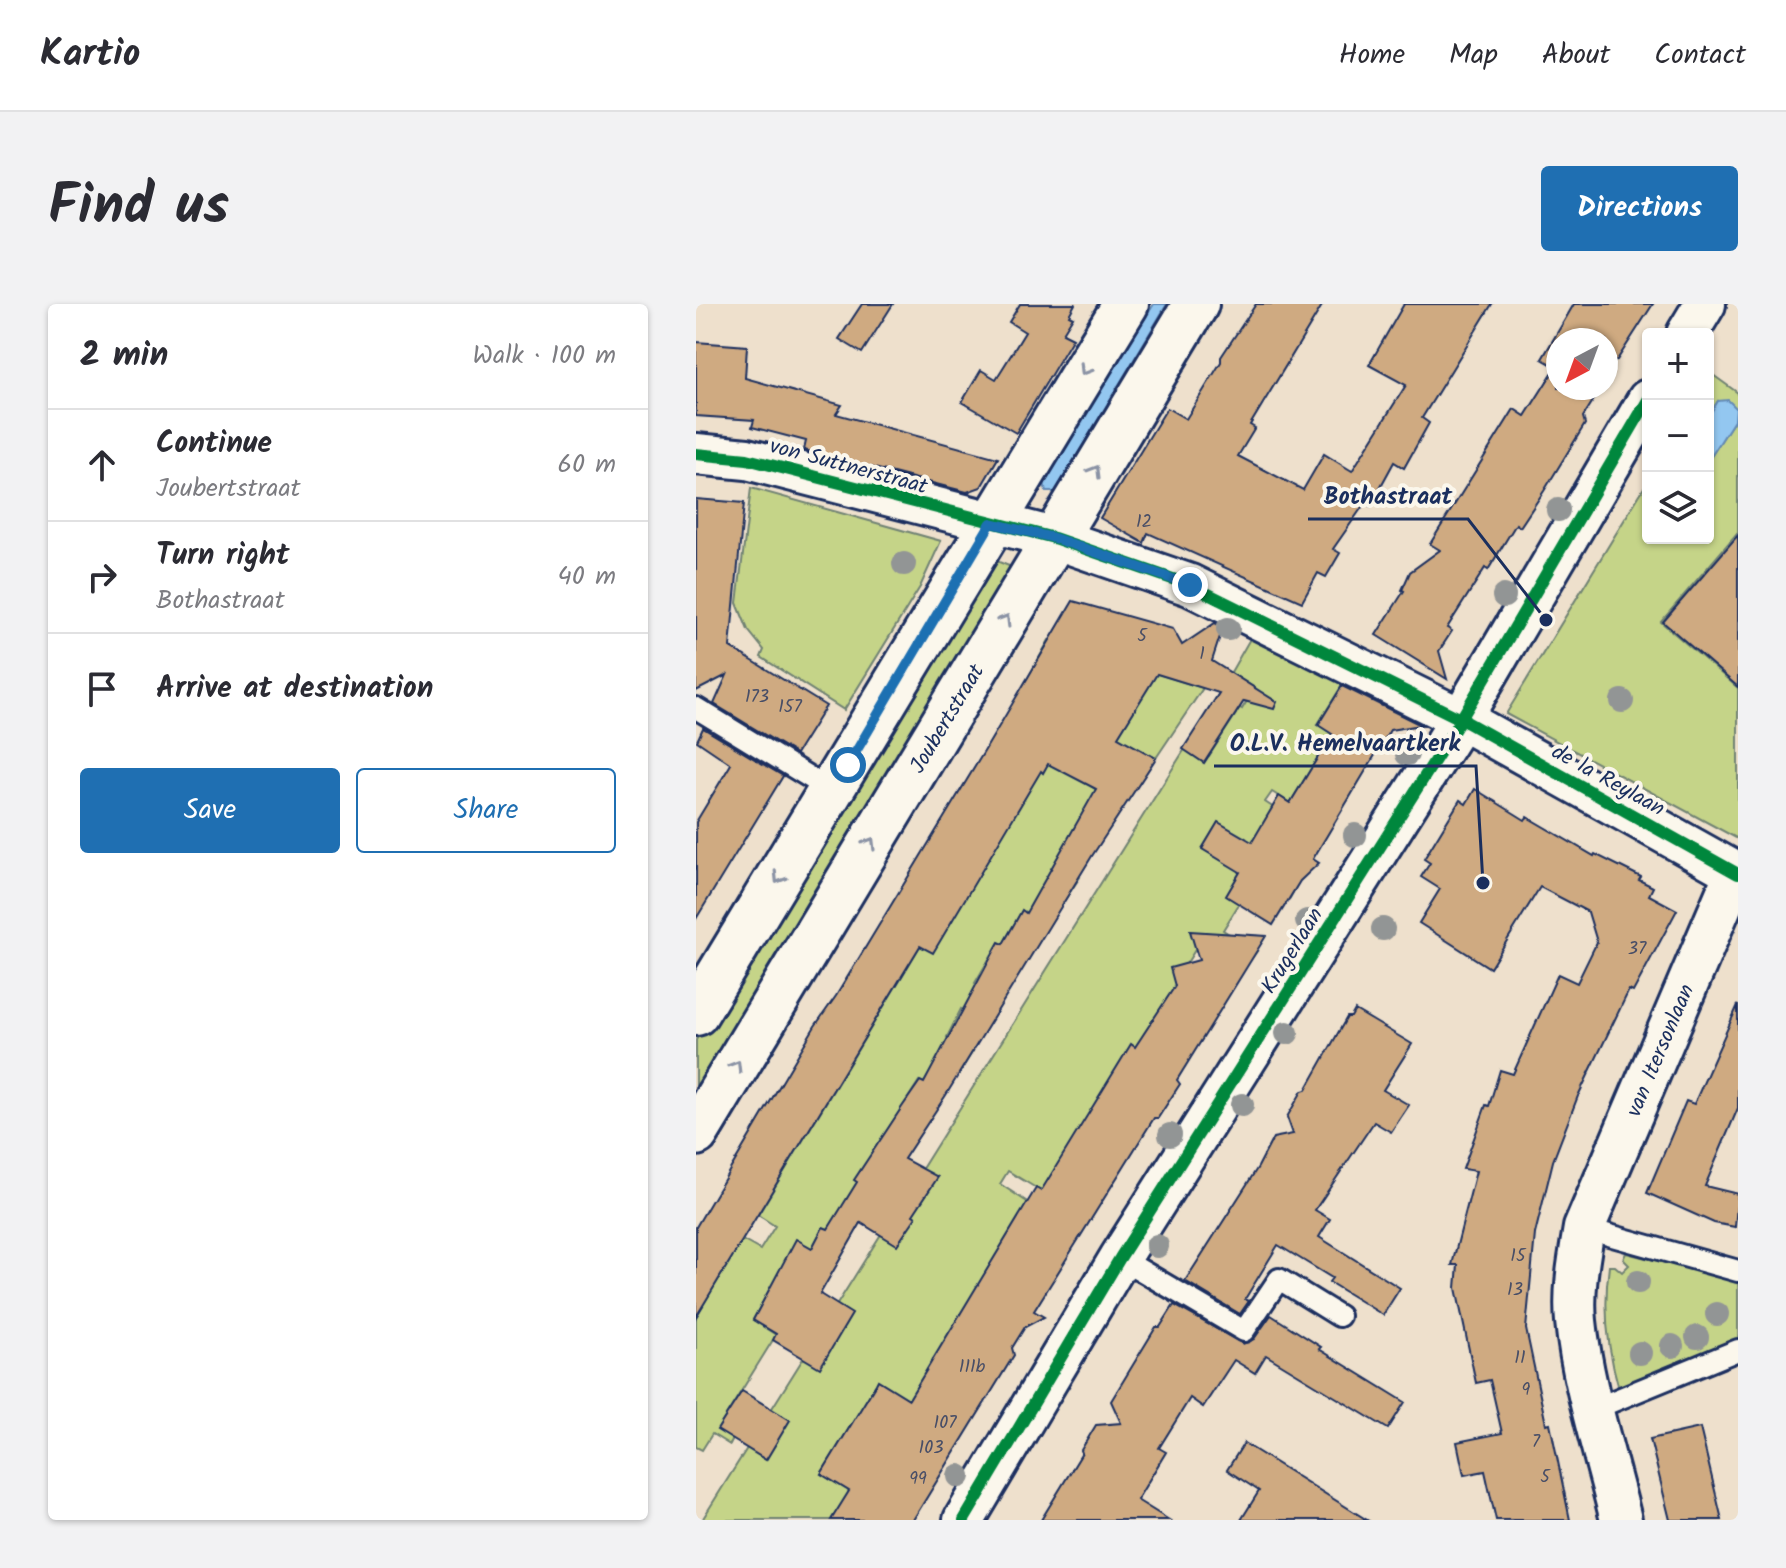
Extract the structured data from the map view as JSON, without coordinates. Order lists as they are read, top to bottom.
{
  "streets": {
    "main road": ["Joubertstraat"],
    "street": [
      "von Suttnerstraat",
      "de la Reylaan",
      "Krugerlaan",
      "van Itersonlaan"
    ]
  },
  "crossings": [
    ["von Suttnerstraat", "Joubertstraat"],
    ["von Suttnerstraat", "de la Reylaan"],
    ["Joubertstraat", "de la Reylaan"],
    ["de la Reylaan", "Krugerlaan"],
    ["de la Reylaan", "van Itersonlaan"]
  ],
  "places": ["Bothastraat", "O.L.V. Hemelvaartkerk"],
  "house_numbers": [
    "12",
    "5",
    "1",
    "173",
    "157",
    "37",
    "15",
    "13",
    "11",
    "111b",
    "9",
    "107",
    "7",
    "103",
    "5",
    "99"
  ],
  "north": "bottom left",
  "page": {
    "header": "Kartio",
    "nav": [
      "Home",
      "Map",
      "About",
      "Contact"
    ],
    "title": "Find us",
    "buttons": [
      "Directions",
      ["Save", "Share"]
    ],
    "heading": ["2 min", "Walk · 100 m"],
    "map_buttons": ["+", "−"],
    "list": [
      ["Continue", "Joubertstraat", "60 m"],
      ["Turn right", "Bothastraat", "40 m"],
      "Arrive at destination"
    ]
  }
}
